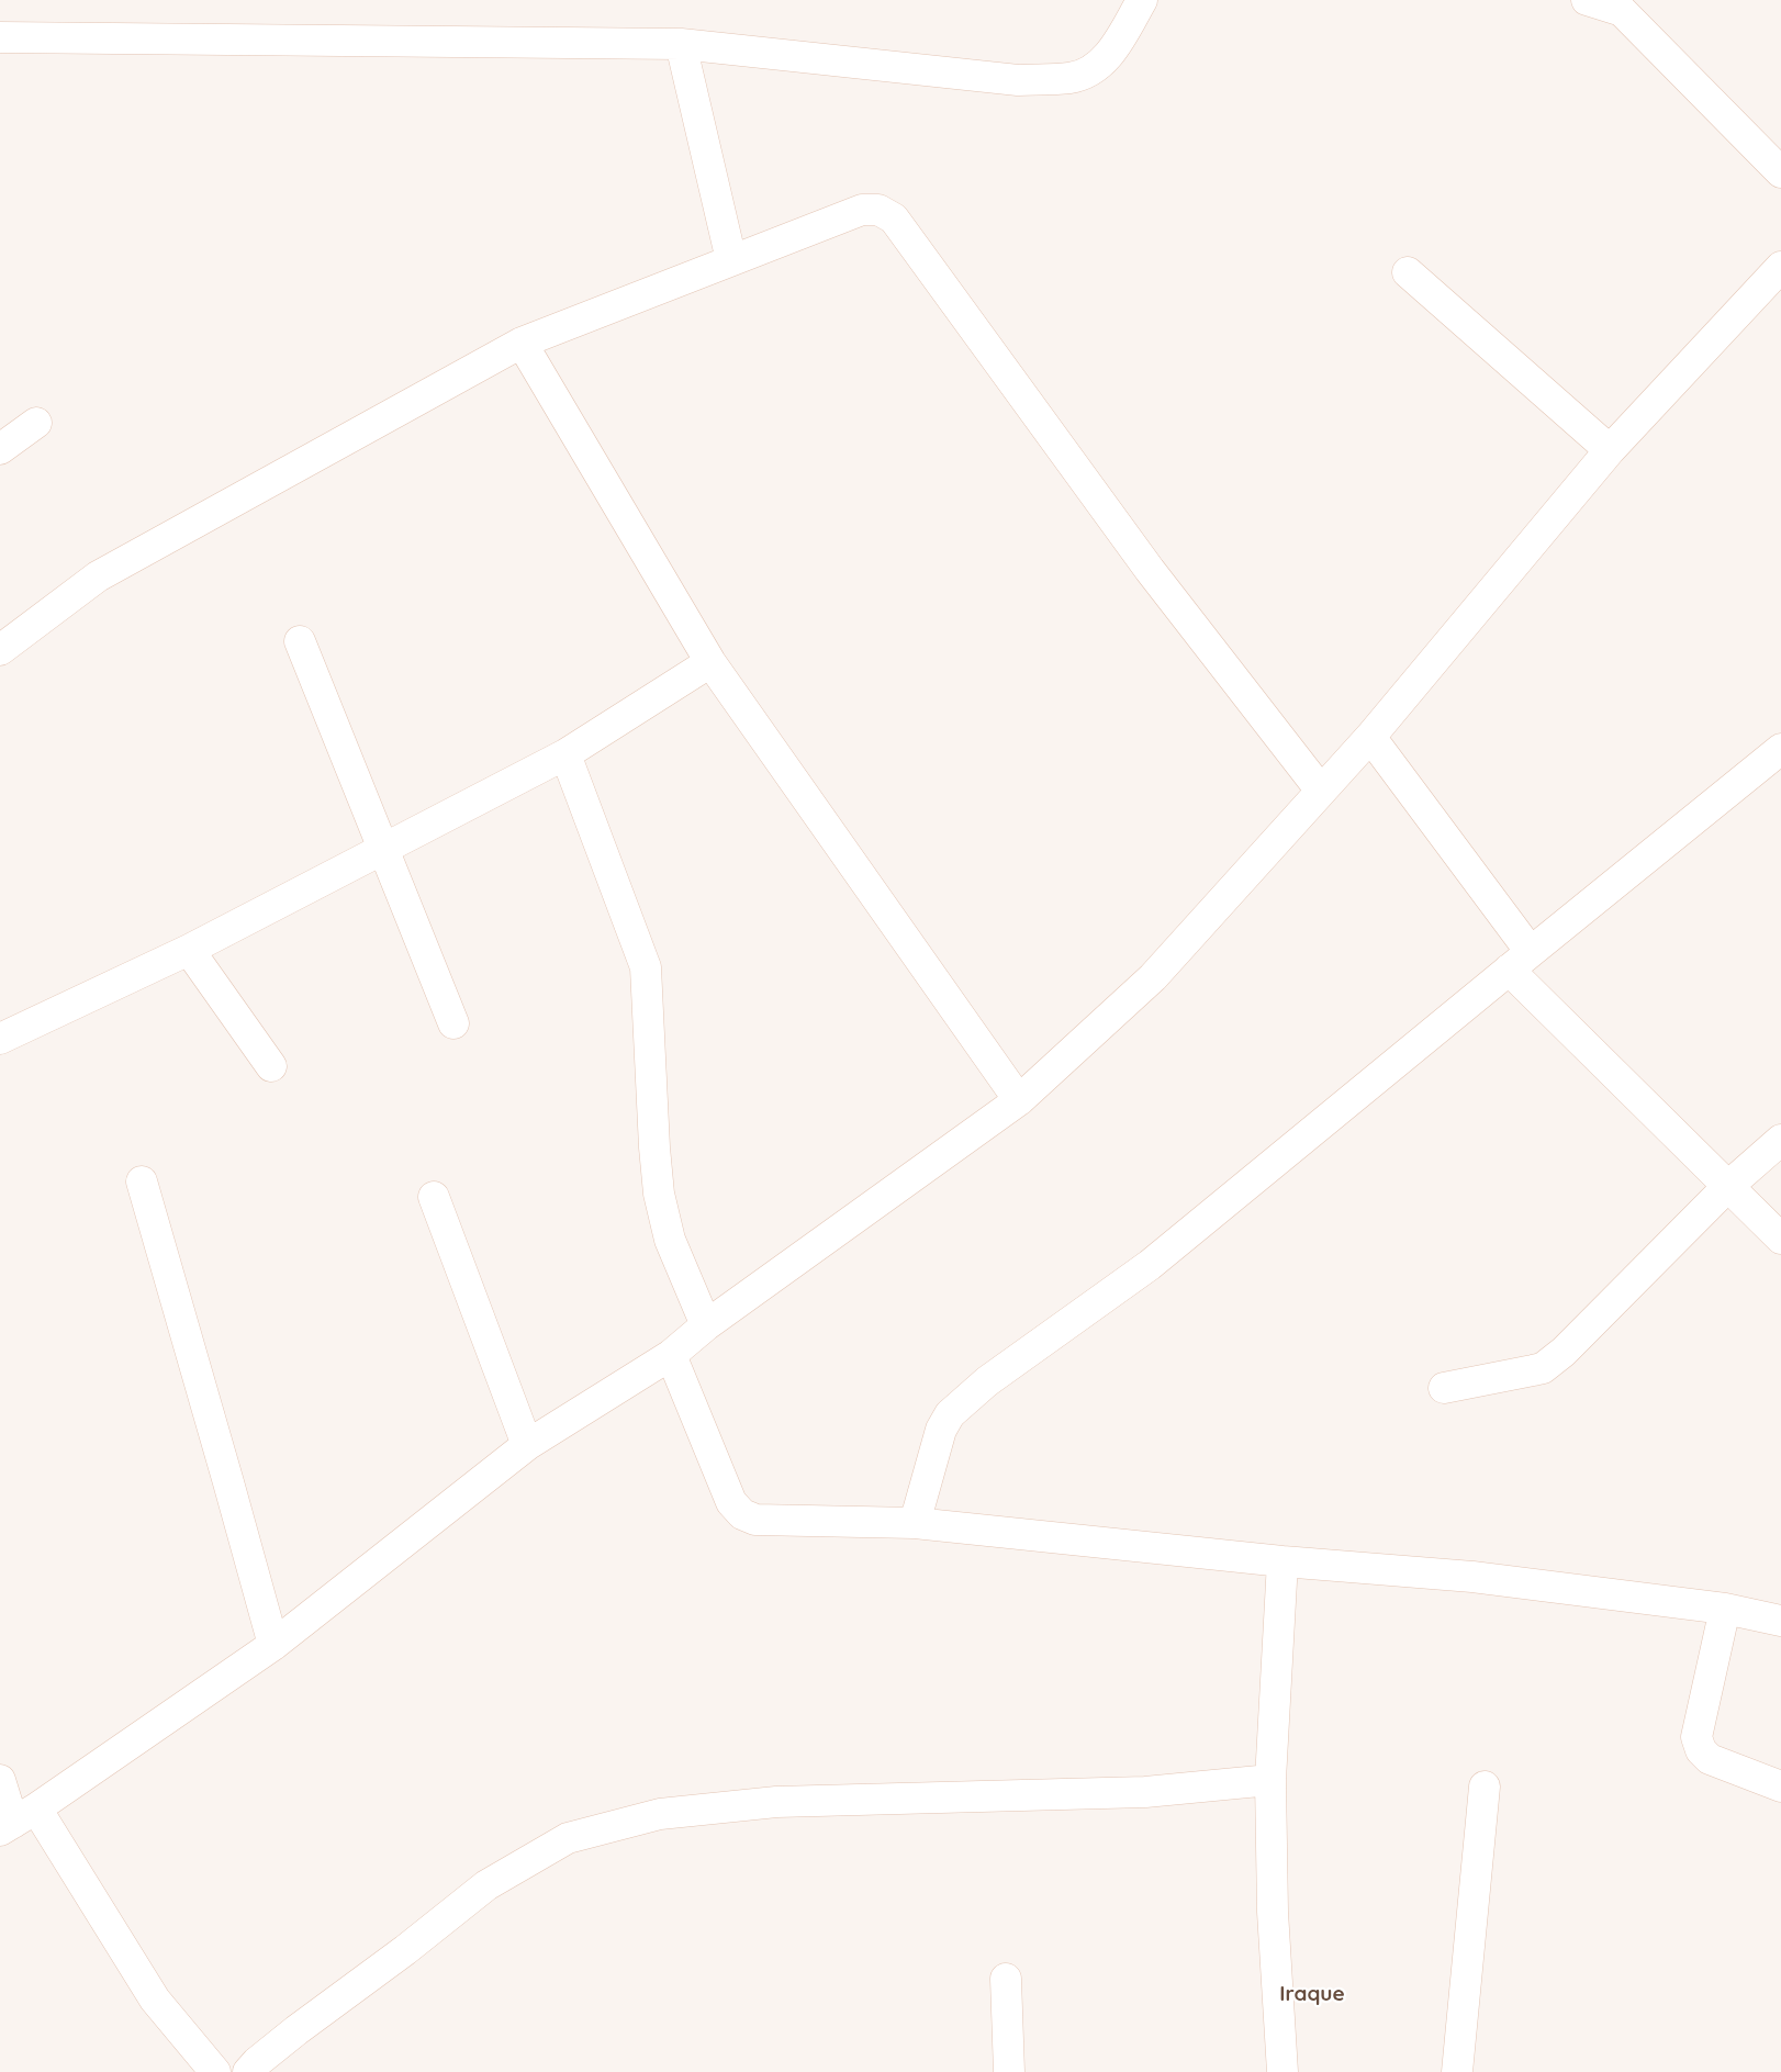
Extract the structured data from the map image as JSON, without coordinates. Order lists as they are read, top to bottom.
{
  "districts": ["Iraque"]
}
